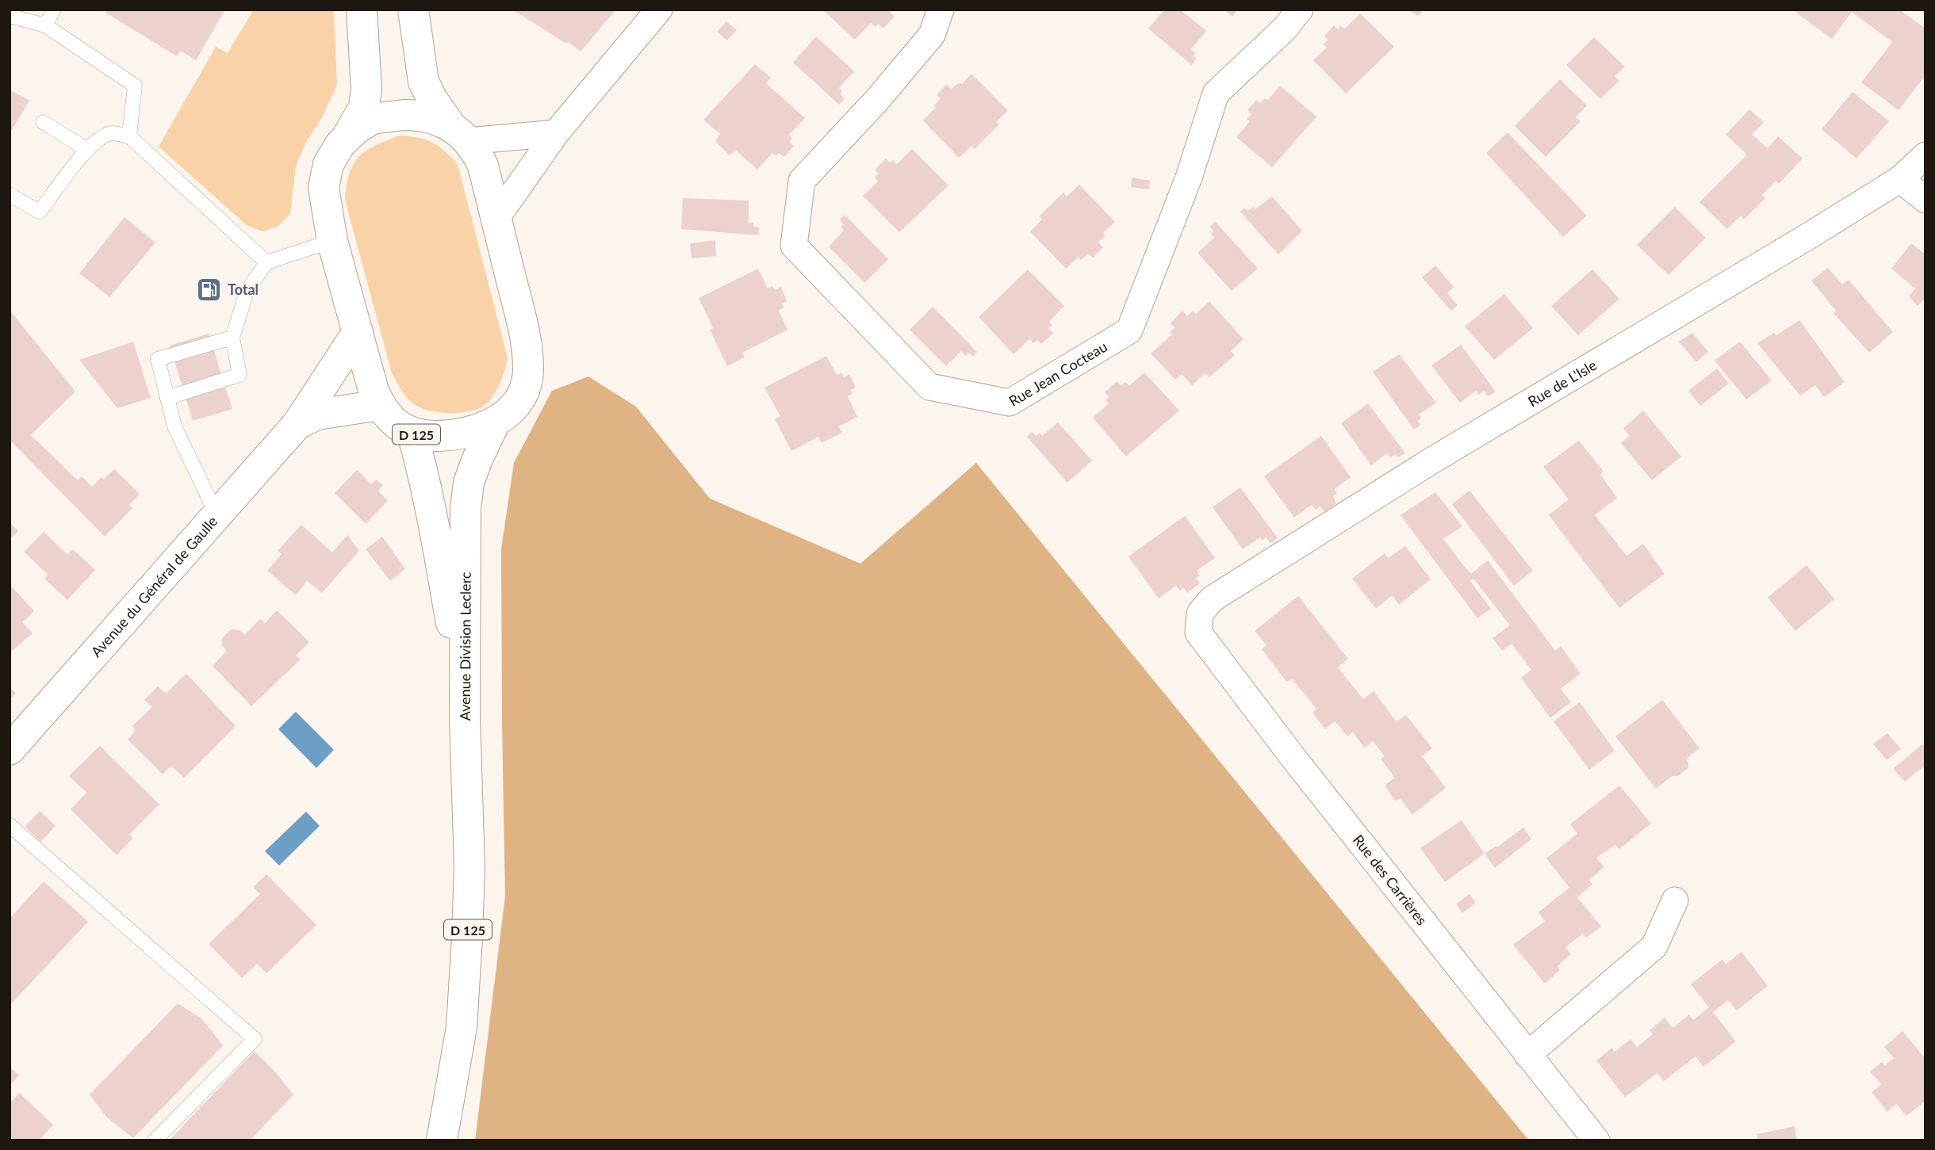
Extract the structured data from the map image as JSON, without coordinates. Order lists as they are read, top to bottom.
{
  "streets": {
    "main road": ["D 125", "Avenue du Général de Gaulle", "Avenue Division Leclerc"],
    "street": ["Rue Jean Cocteau", "Rue de L'Isle", "Rue des Carrières"]
  },
  "crossings": [
    ["Rue de L'Isle", "Rue des Carrières"],
    ["D 125", "Avenue du Général de Gaulle"],
    ["D 125", "Avenue Division Leclerc"]
  ],
  "places": {
    "fuel station": ["Total"]
  }
}
